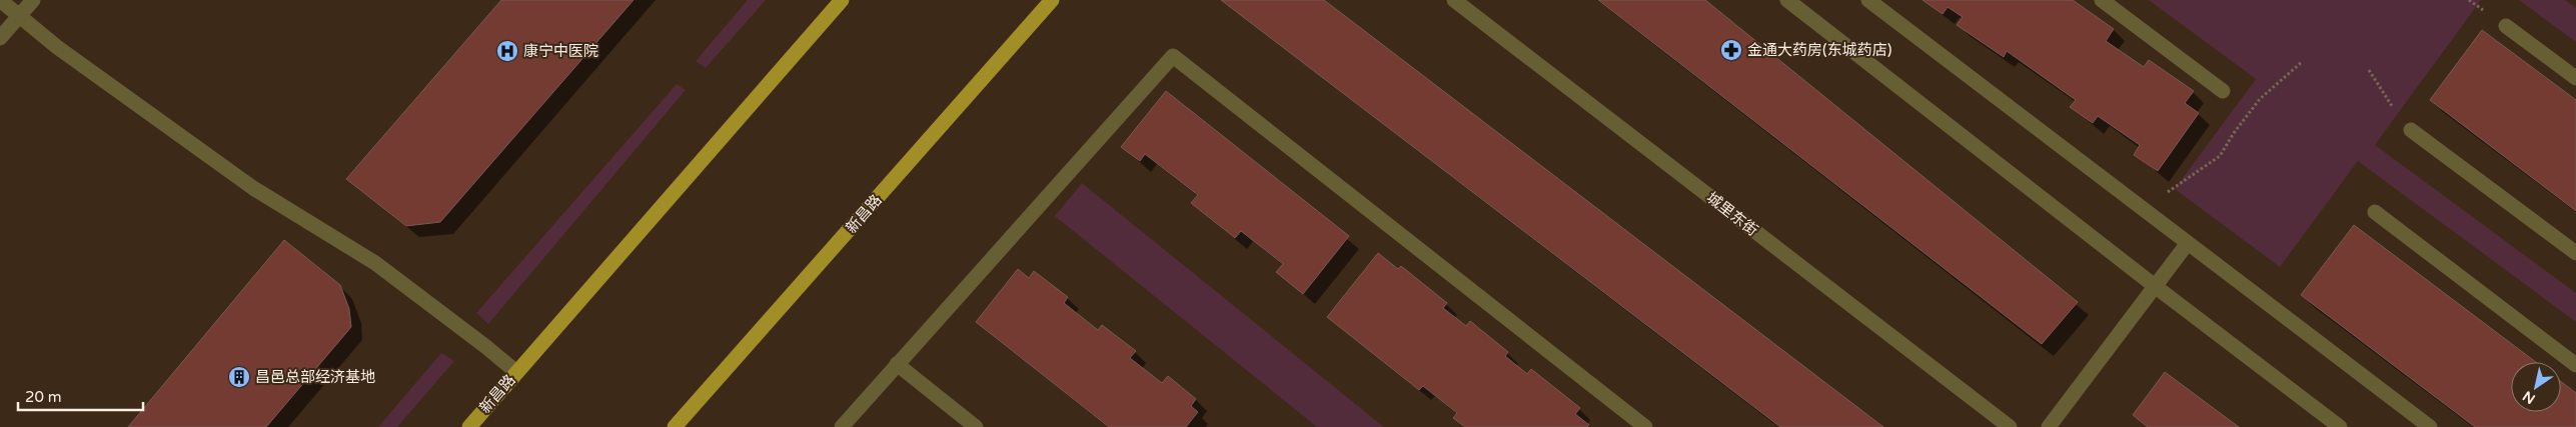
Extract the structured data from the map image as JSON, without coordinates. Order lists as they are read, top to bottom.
{
  "streets": {
    "main road": ["新昌路"],
    "street": ["城里东街"]
  },
  "places": {
    "pharmacy": ["金通大药房(东城药店)"],
    "hospital": ["康宁中医院"],
    "building": ["昌邑总部经济基地"]
  },
  "scale_bar": "20 m",
  "north": "bottom left"
}
